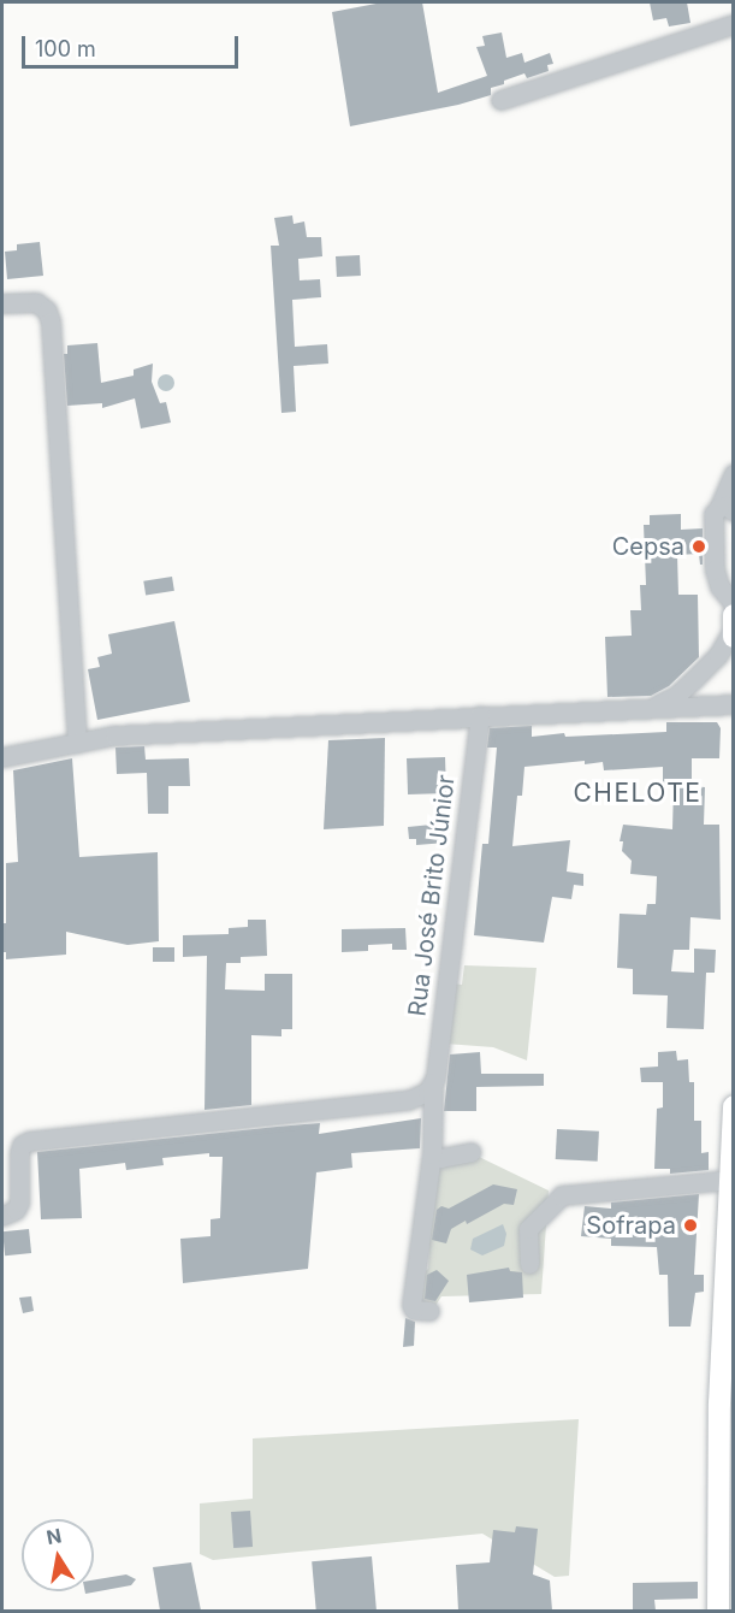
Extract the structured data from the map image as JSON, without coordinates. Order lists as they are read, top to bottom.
{
  "streets": {
    "street": ["Rua José Brito Júnior"]
  },
  "districts": ["CHELOTE"],
  "places": ["Cepsa", "Sofrapa"],
  "scale_bar": "100 m",
  "north": "top"
}
